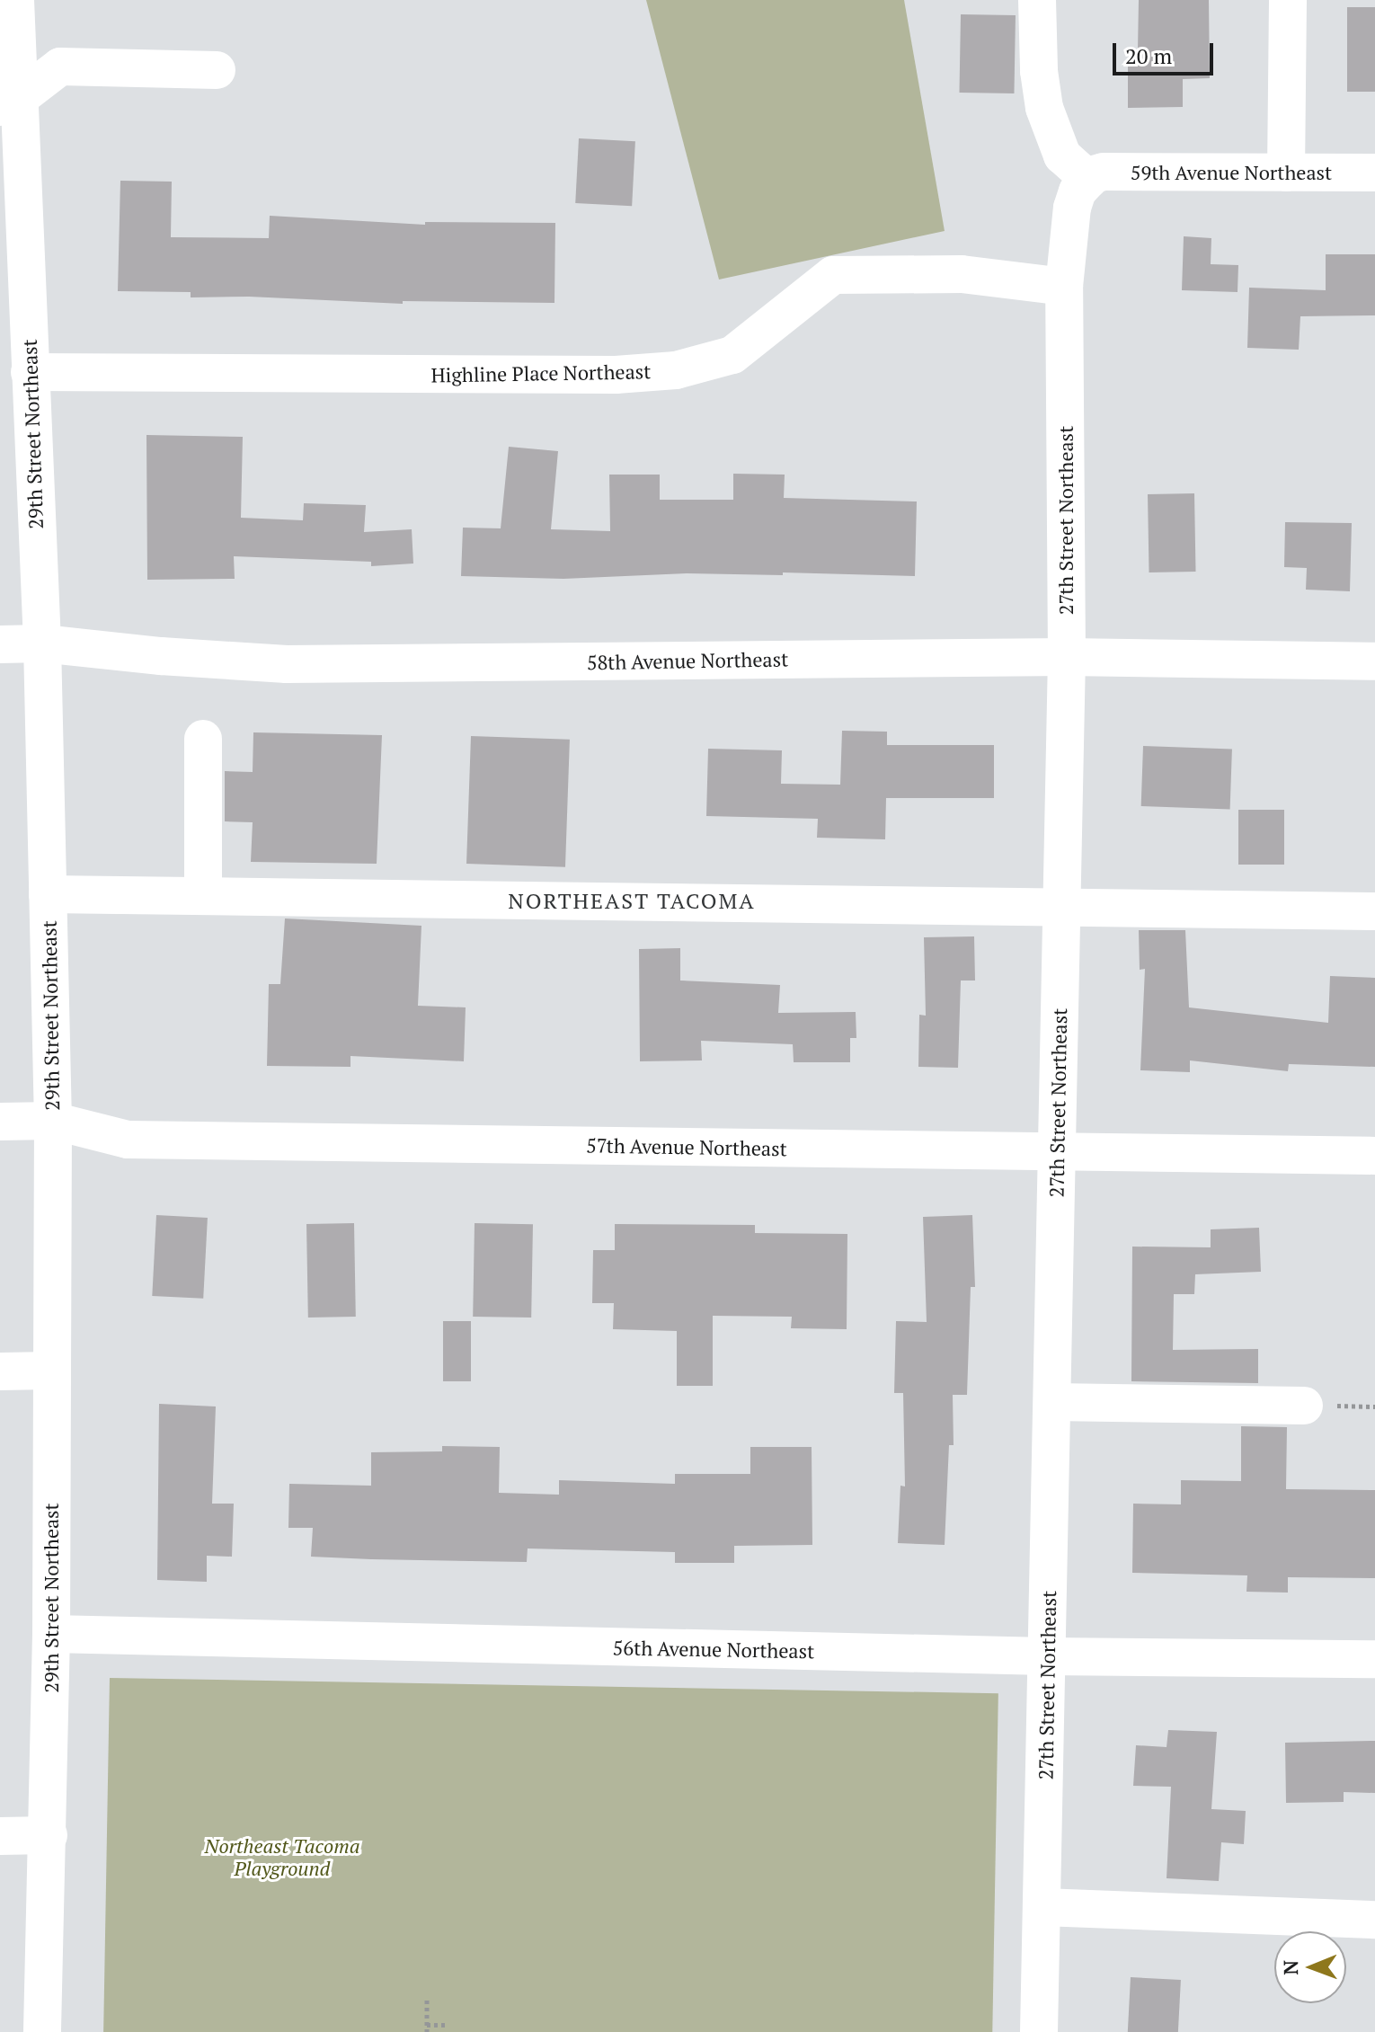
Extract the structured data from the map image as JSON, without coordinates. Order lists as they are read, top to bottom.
{
  "streets": {
    "street": [
      "59th Avenue Northeast",
      "Highline Place Northeast",
      "29th Street Northeast",
      "27th Street Northeast",
      "58th Avenue Northeast",
      "57th Avenue Northeast",
      "56th Avenue Northeast"
    ]
  },
  "crossings": [
    ["59th Avenue Northeast", "27th Street Northeast"],
    ["Highline Place Northeast", "29th Street Northeast"],
    ["Highline Place Northeast", "27th Street Northeast"],
    ["29th Street Northeast", "58th Avenue Northeast"],
    ["29th Street Northeast", "57th Avenue Northeast"],
    ["29th Street Northeast", "56th Avenue Northeast"],
    ["27th Street Northeast", "58th Avenue Northeast"],
    ["27th Street Northeast", "57th Avenue Northeast"],
    ["27th Street Northeast", "56th Avenue Northeast"]
  ],
  "districts": ["NORTHEAST TACOMA"],
  "parks": ["Northeast Tacoma Playground"],
  "scale_bar": "20 m",
  "north": "left"
}
